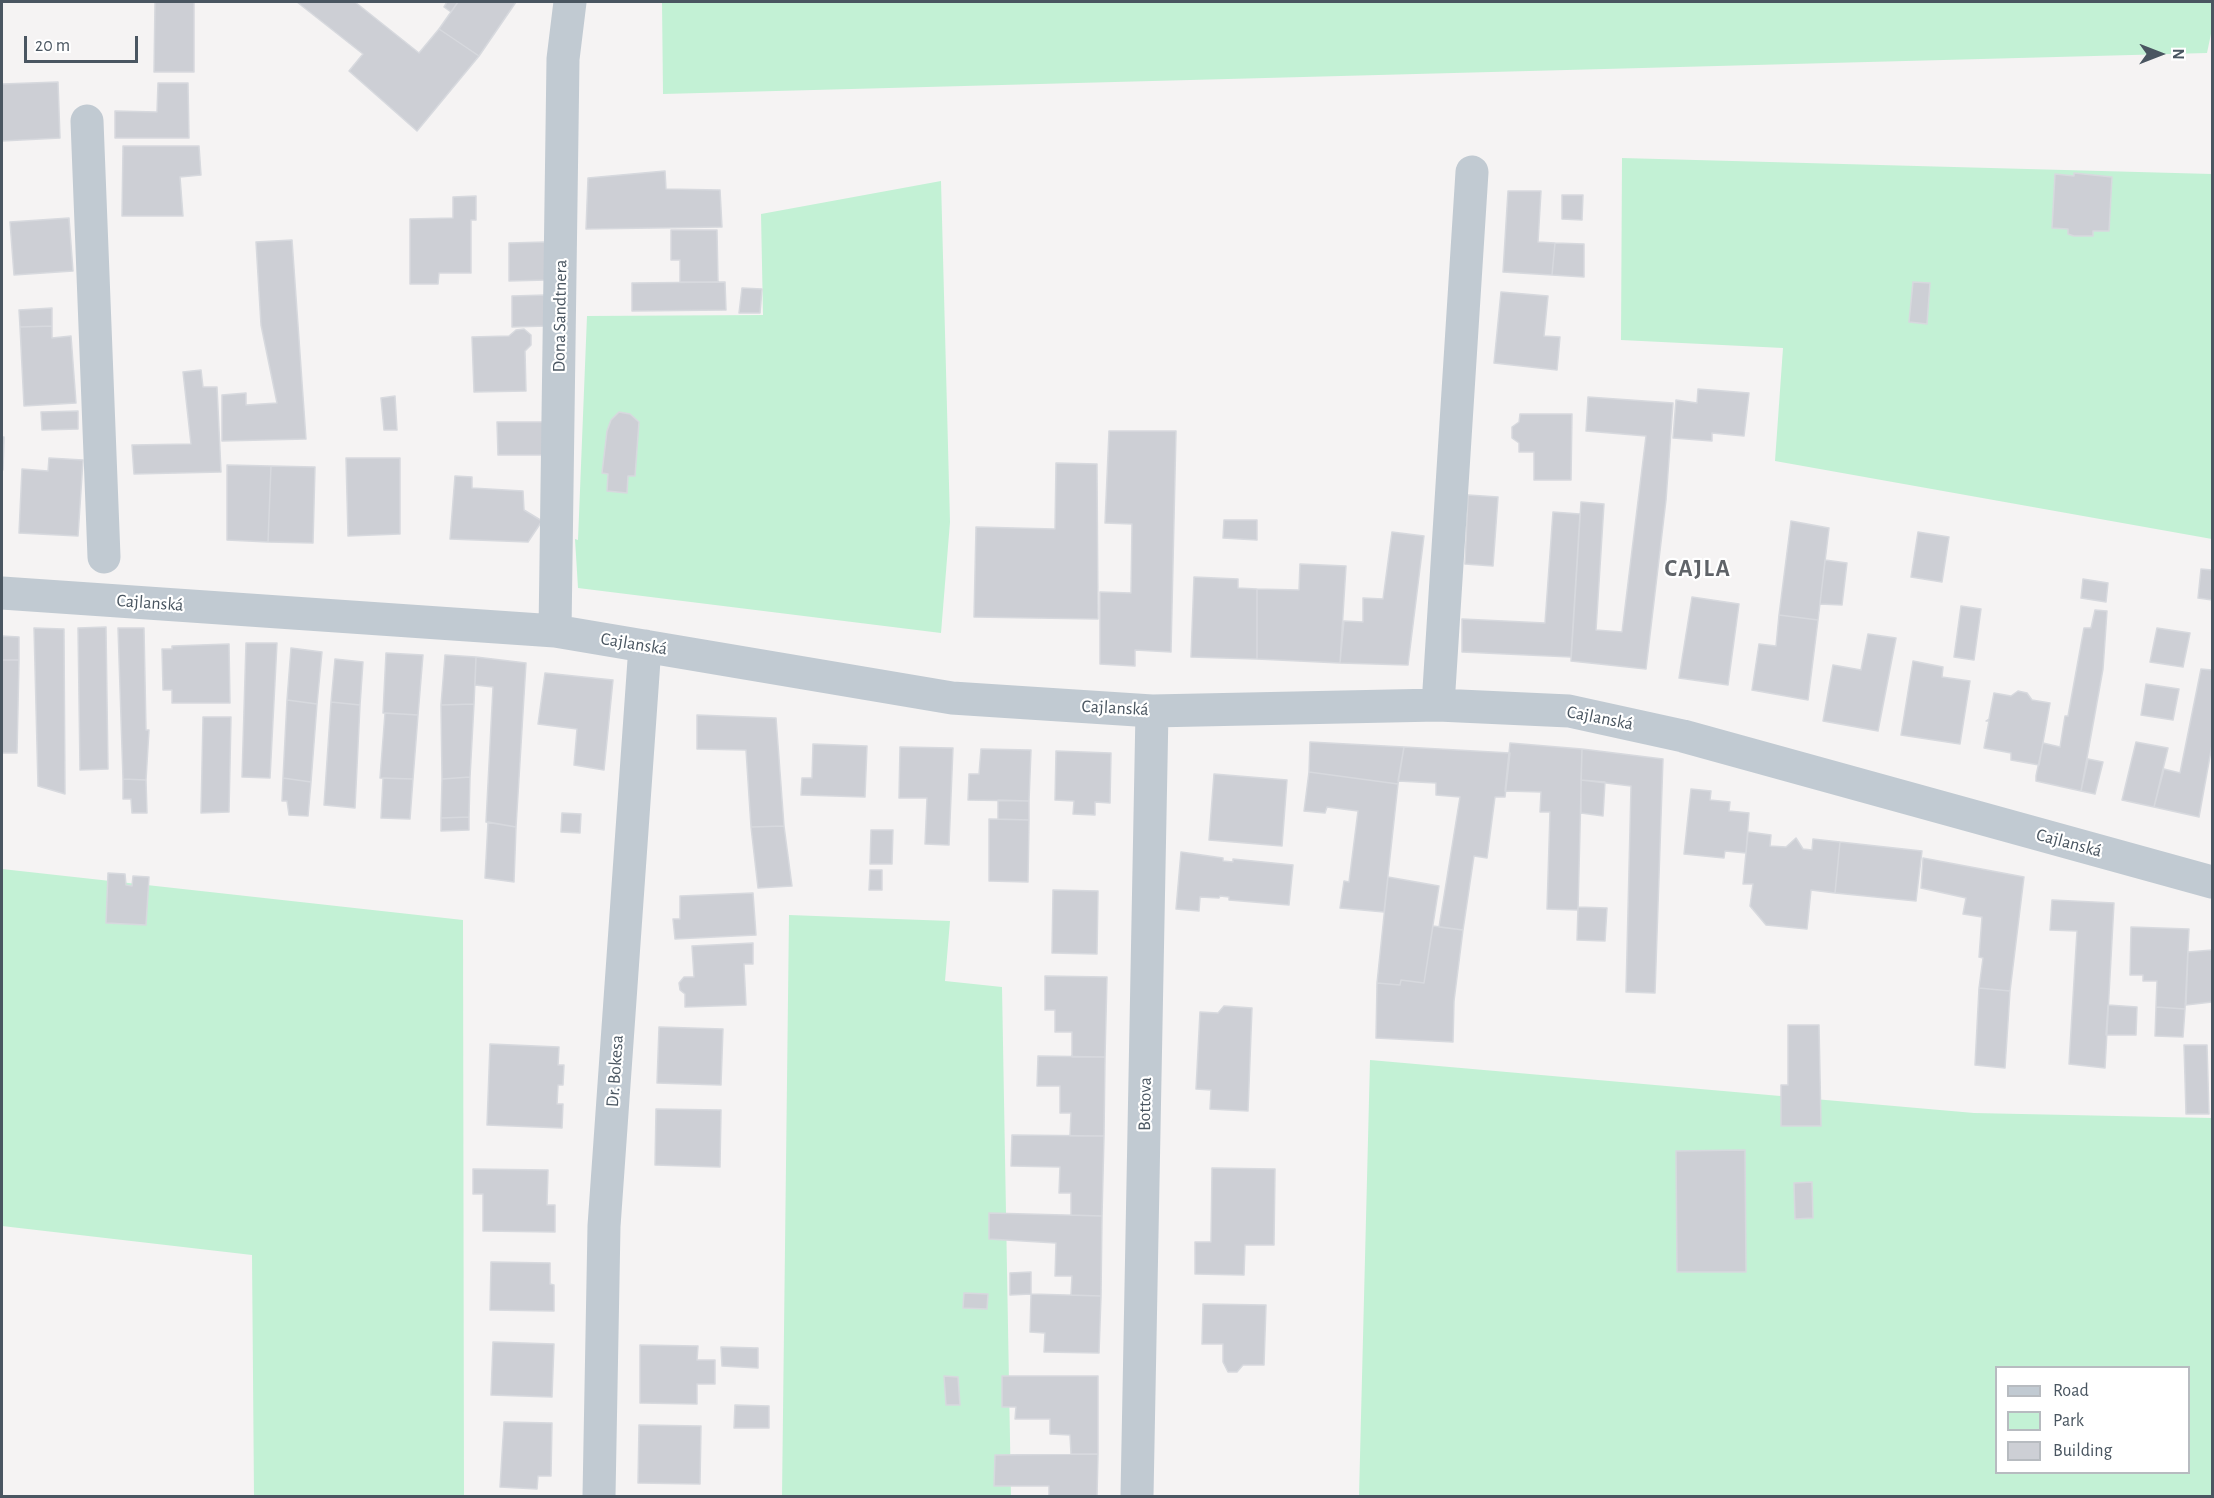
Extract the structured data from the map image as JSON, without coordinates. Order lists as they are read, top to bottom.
{
  "streets": {
    "street": [
      "Dona Sandtnera",
      "Cajlanská",
      "Dr. Bokesa",
      "Bottova"
    ]
  },
  "crossings": [
    ["Dona Sandtnera", "Cajlanská"],
    ["Cajlanská", "Dr. Bokesa"],
    ["Cajlanská", "Bottova"]
  ],
  "districts": ["CAJLA"],
  "legend": ["Road", "Park", "Building"],
  "scale_bar": "20 m",
  "north": "right"
}
